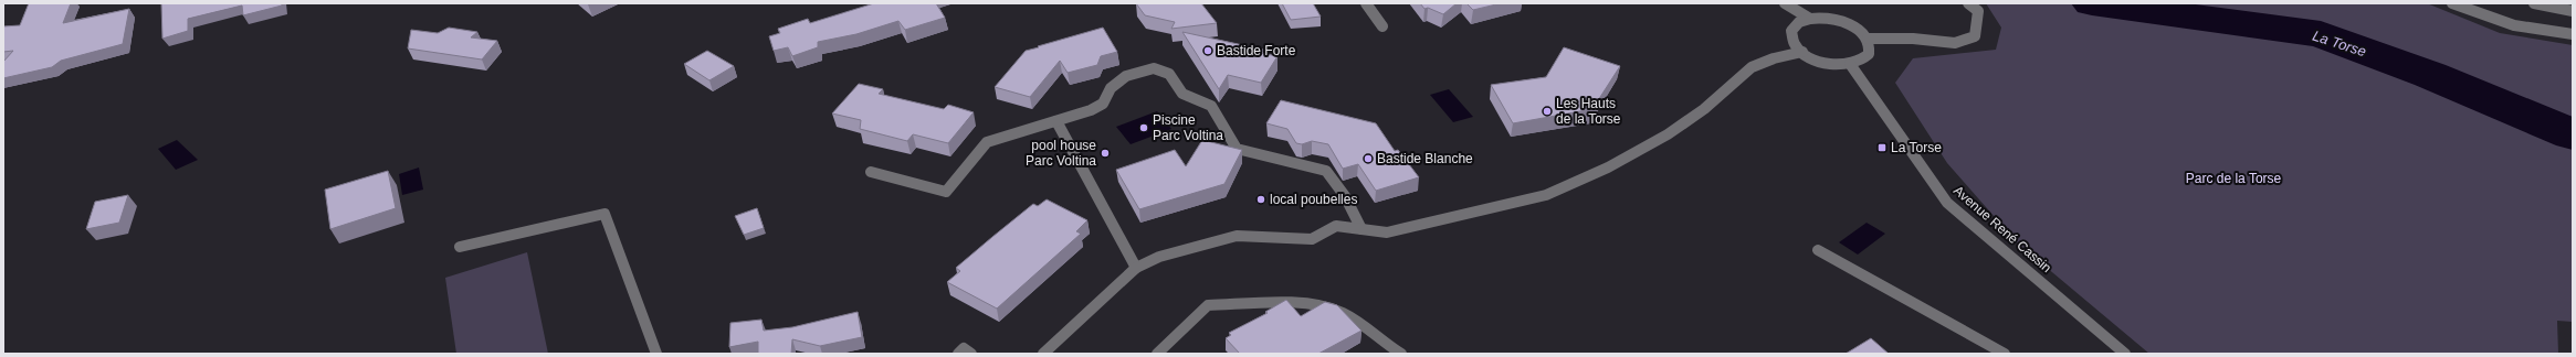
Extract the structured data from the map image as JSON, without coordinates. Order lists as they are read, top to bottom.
{
  "streets": {
    "street": ["Avenue René Cassin"]
  },
  "water": ["La Torse"],
  "parks": ["Parc de la Torse"],
  "places": {
    "other": [
      "Bastide Forte",
      "Les Hauts de la Torse",
      "Piscine Parc Voltina",
      "pool house Parc Voltina",
      "Bastide Blanche",
      "local poubelles"
    ],
    "transit": ["La Torse"]
  }
}
